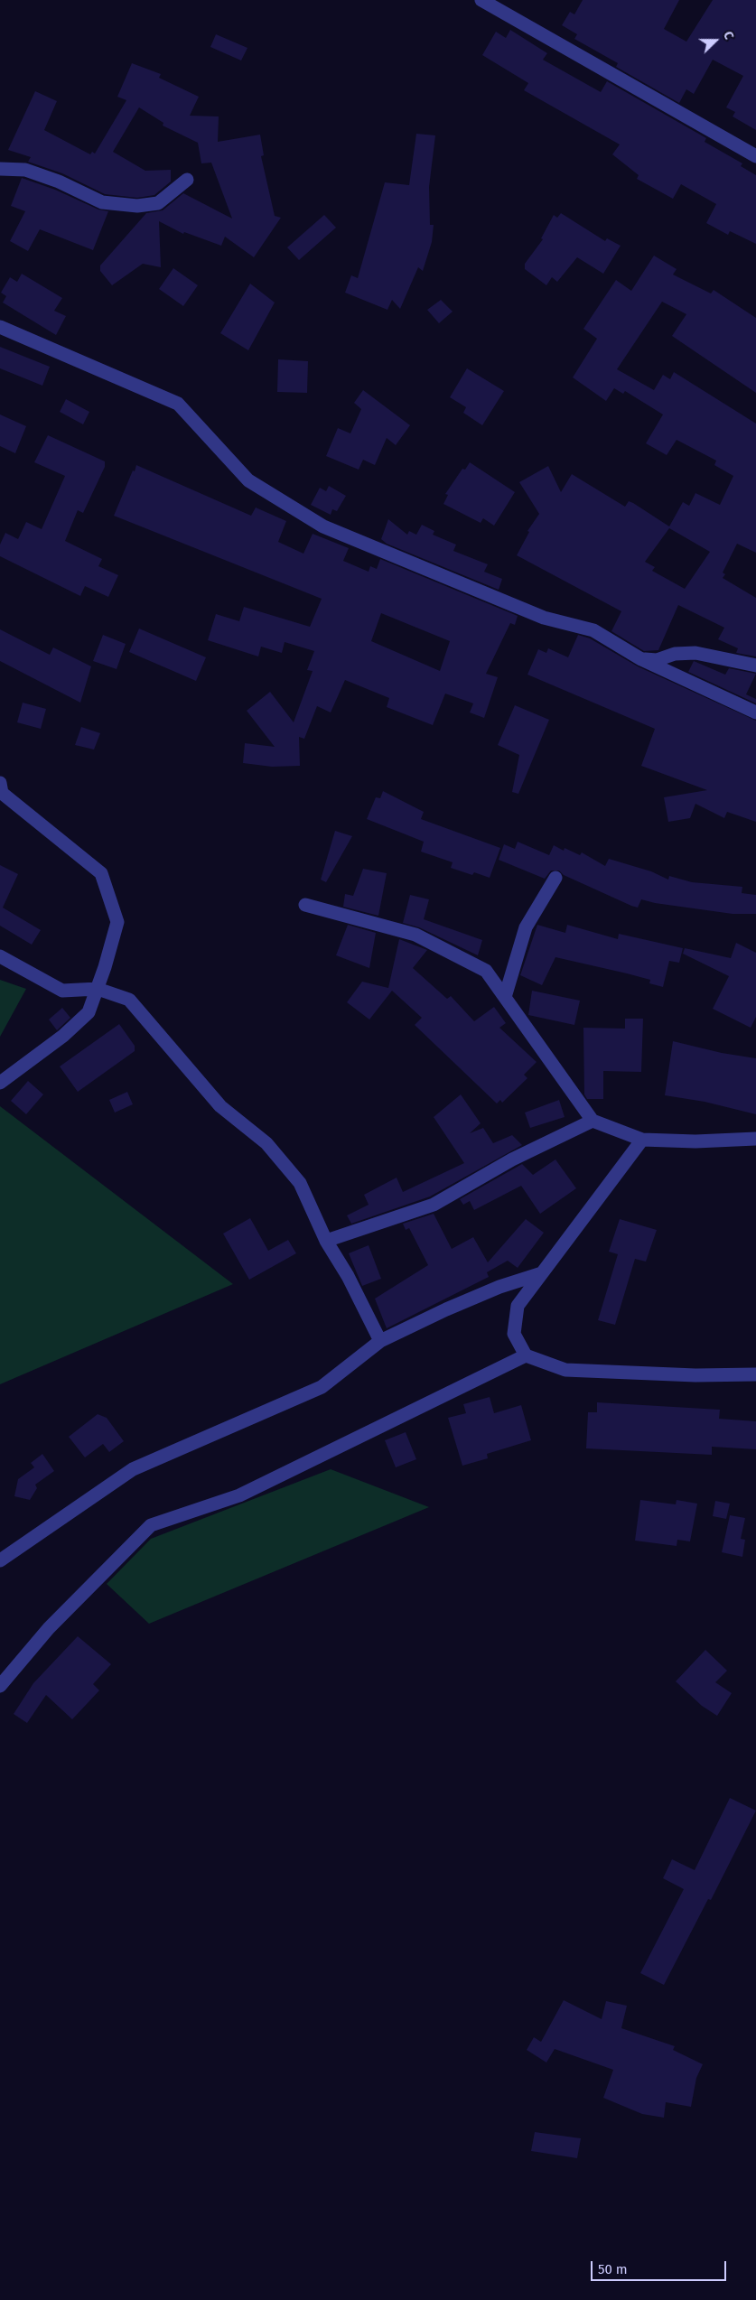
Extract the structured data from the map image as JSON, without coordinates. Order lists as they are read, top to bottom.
{
  "scale_bar": "50 m",
  "north": "right"
}
